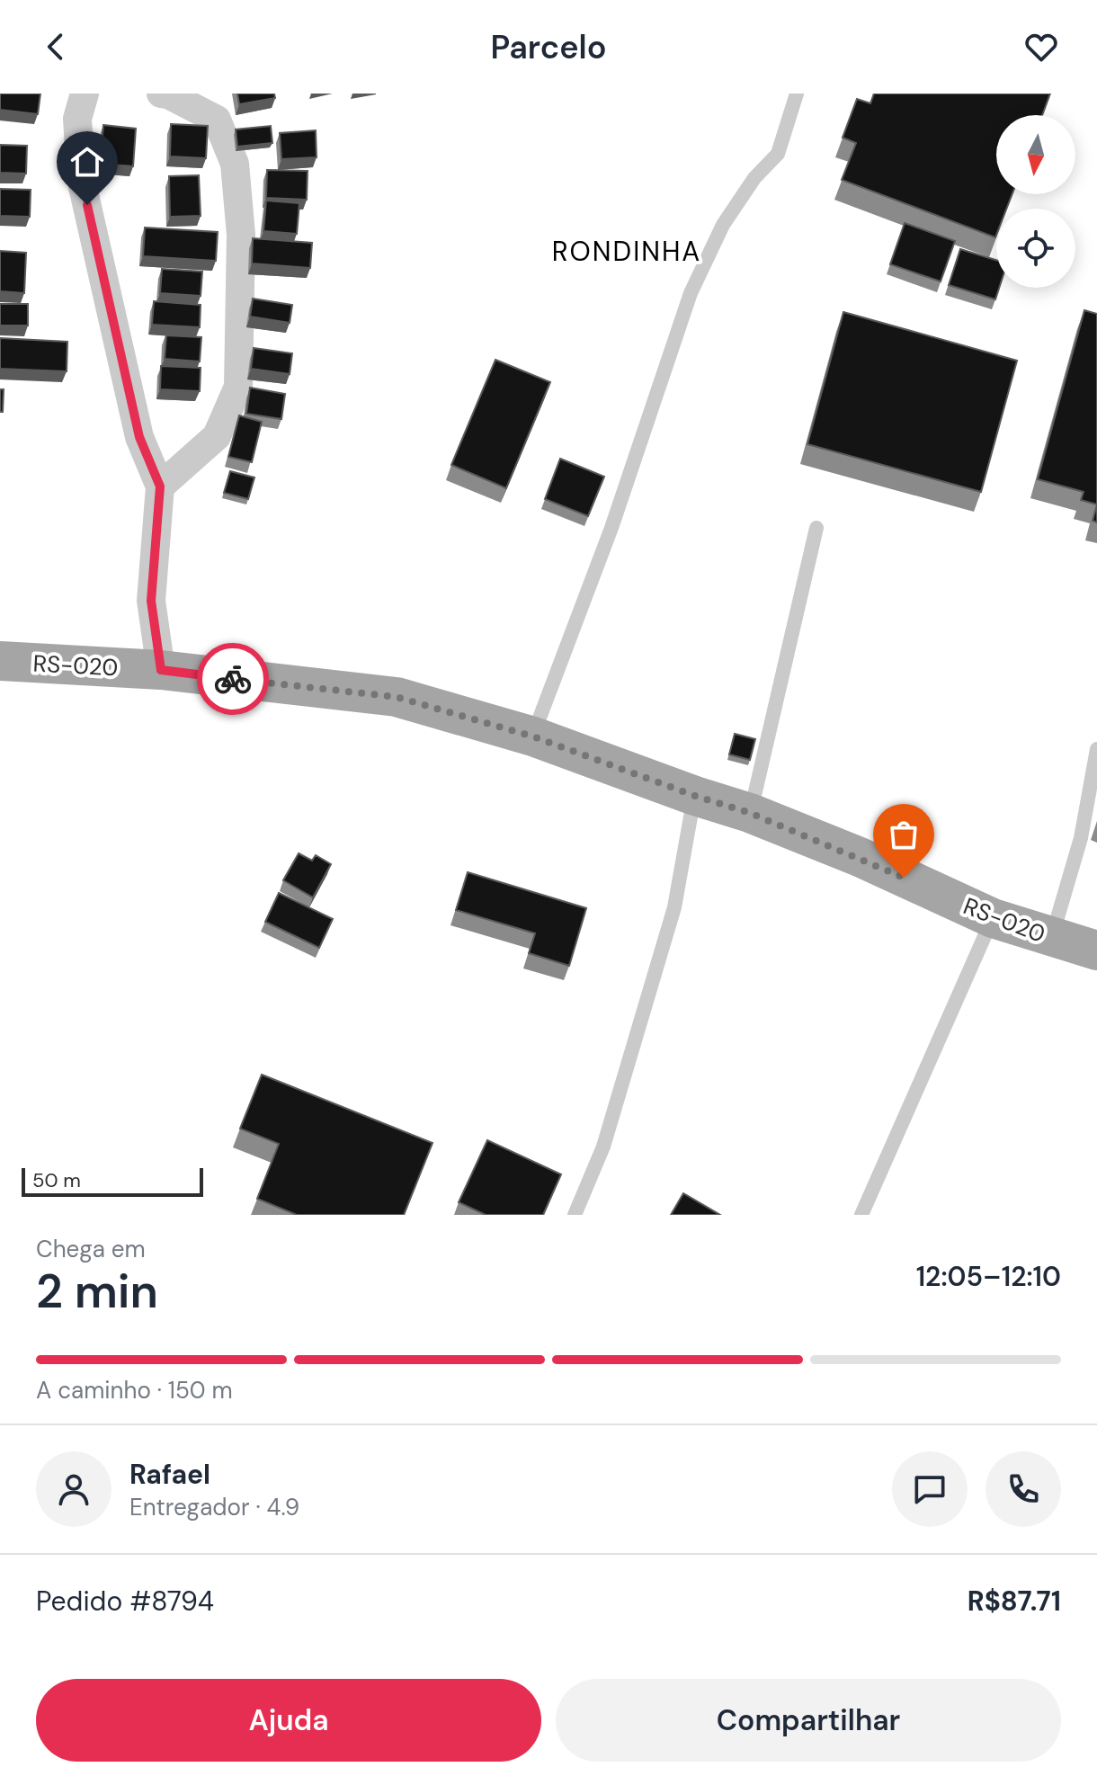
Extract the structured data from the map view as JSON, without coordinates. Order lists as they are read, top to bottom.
{
  "streets": {
    "main road": ["RS-020"]
  },
  "districts": ["RONDINHA"],
  "scale_bar": "50 m",
  "north": "bottom",
  "page": {
    "header": "Parcelo",
    "scale": "50 m",
    "heading": ["2 min", "Chega em", "12:05–12:10"],
    "panel": [
      "Rafael",
      "Entregador · 4.9",
      "Pedido #8794",
      "R$87.71"
    ],
    "bar": "A caminho · 150 m",
    "buttons": ["Ajuda", "Compartilhar"]
  }
}
